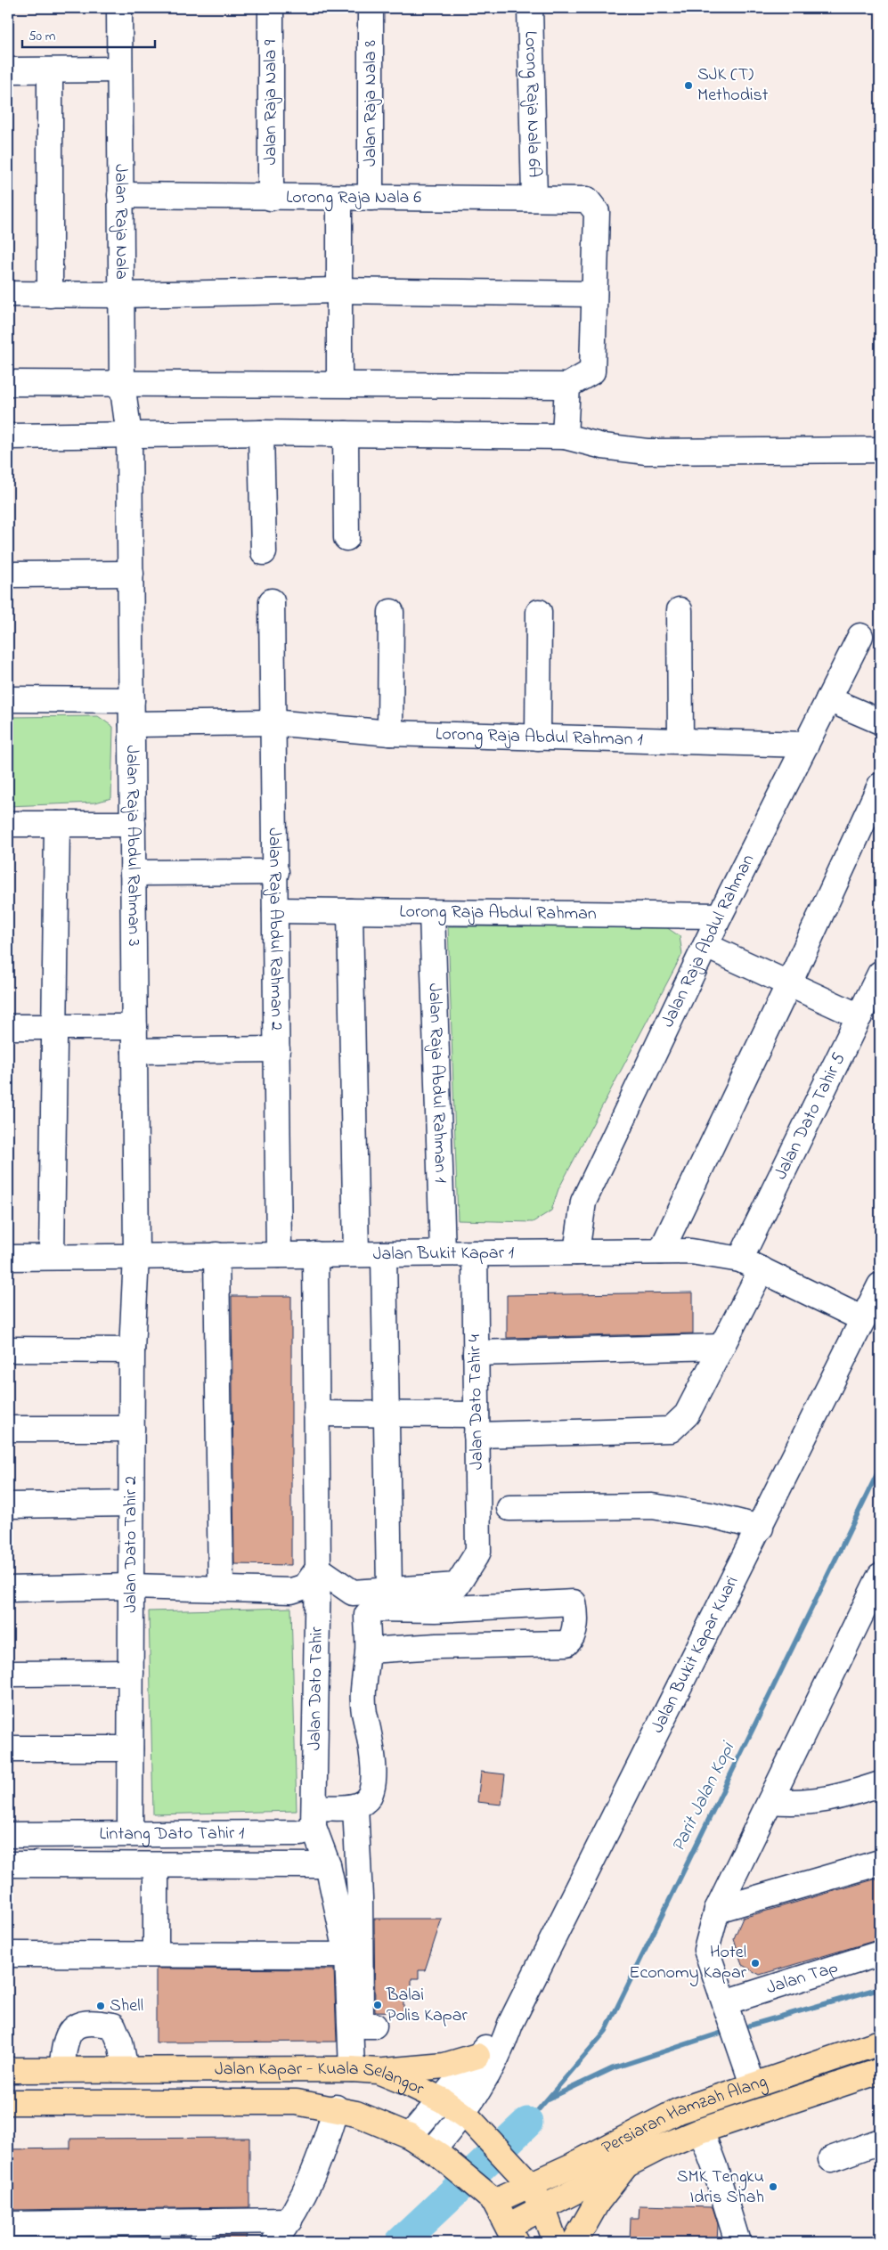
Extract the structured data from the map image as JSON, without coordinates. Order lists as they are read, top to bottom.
{
  "streets": {
    "main road": ["Jalan Kapar - Kuala Selangor", "Persiaran Hamzah Alang"],
    "street": [
      "Jalan Raja Nala 9",
      "Jalan Raja Nala 8",
      "Lorong Raja Nala 6A",
      "Lorong Raja Nala 6",
      "Jalan Raja Nala",
      "Lorong Raja Abdul Rahman 1",
      "Jalan Raja Abdul Rahman 3",
      "Lorong Raja Abdul Rahman",
      "Jalan Raja Abdul Rahman 2",
      "Jalan Raja Abdul Rahman",
      "Jalan Raja Abdul Rahman 1",
      "Jalan Dato Tahir 5",
      "Jalan Bukit Kapar 1",
      "Jalan Dato Tahir 4",
      "Jalan Dato Tahir 2",
      "Jalan Bukit Kapar Kuari",
      "Jalan Dato Tahir",
      "Lintang Dato Tahir 1",
      "Jalan Tap"
    ]
  },
  "crossings": [
    ["Jalan Raja Nala 9", "Lorong Raja Nala 6"],
    ["Jalan Raja Nala 8", "Lorong Raja Nala 6"],
    ["Lorong Raja Nala 6A", "Lorong Raja Nala 6"],
    ["Lorong Raja Nala 6", "Jalan Raja Nala"],
    ["Jalan Raja Nala", "Jalan Raja Abdul Rahman 3"],
    ["Lorong Raja Abdul Rahman 1", "Jalan Raja Abdul Rahman 3"],
    ["Lorong Raja Abdul Rahman 1", "Jalan Raja Abdul Rahman 2"],
    ["Lorong Raja Abdul Rahman 1", "Jalan Raja Abdul Rahman"],
    ["Jalan Raja Abdul Rahman 3", "Jalan Bukit Kapar 1"],
    ["Jalan Raja Abdul Rahman 3", "Jalan Dato Tahir 2"],
    ["Lorong Raja Abdul Rahman", "Jalan Raja Abdul Rahman 2"],
    ["Lorong Raja Abdul Rahman", "Jalan Raja Abdul Rahman"],
    ["Lorong Raja Abdul Rahman", "Jalan Raja Abdul Rahman 1"],
    ["Jalan Raja Abdul Rahman 2", "Jalan Bukit Kapar 1"],
    ["Jalan Raja Abdul Rahman", "Jalan Bukit Kapar 1"],
    ["Jalan Raja Abdul Rahman 1", "Jalan Bukit Kapar 1"],
    ["Jalan Dato Tahir 5", "Jalan Bukit Kapar 1"],
    ["Jalan Dato Tahir 5", "Jalan Dato Tahir 4"],
    ["Jalan Dato Tahir 5", "Jalan Dato Tahir"],
    ["Jalan Bukit Kapar 1", "Jalan Dato Tahir 4"],
    ["Jalan Bukit Kapar 1", "Jalan Dato Tahir 2"],
    ["Jalan Bukit Kapar 1", "Jalan Bukit Kapar Kuari"],
    ["Jalan Bukit Kapar 1", "Jalan Dato Tahir"],
    ["Jalan Dato Tahir 2", "Lintang Dato Tahir 1"],
    ["Jalan Bukit Kapar Kuari", "Jalan Kapar - Kuala Selangor"],
    ["Jalan Dato Tahir", "Lintang Dato Tahir 1"],
    ["Jalan Kapar - Kuala Selangor", "Persiaran Hamzah Alang"]
  ],
  "water": ["Parit Jalan Kopi"],
  "places": [
    "SJK (T) Methodist",
    "Hotel Economy Kapar",
    "Balai Polis Kapar",
    "Shell",
    "SMK Tengku Idris Shah"
  ],
  "scale_bar": "50 m"
}
